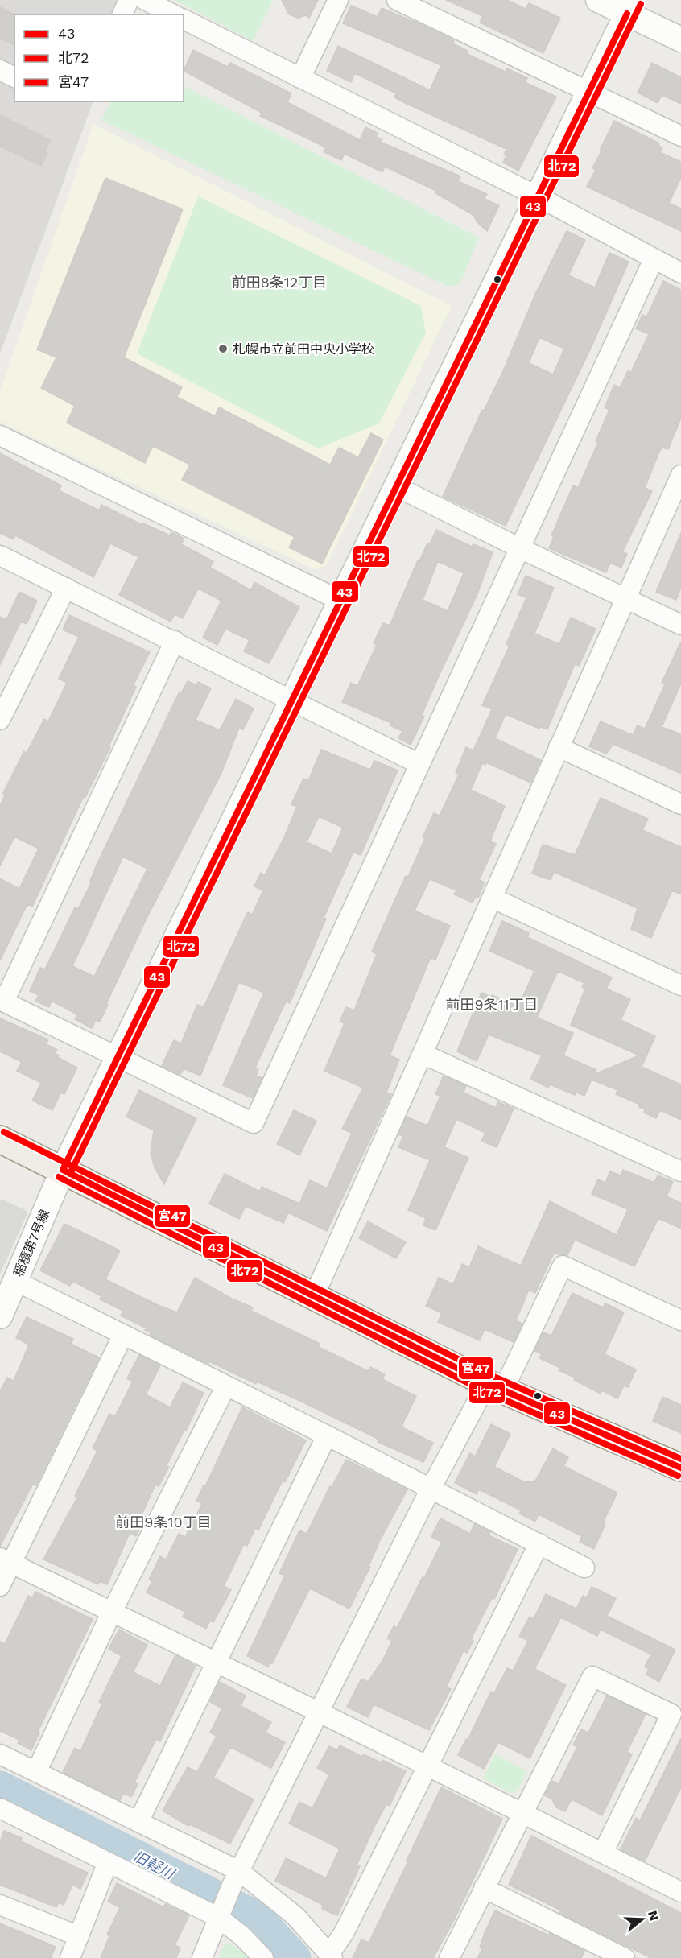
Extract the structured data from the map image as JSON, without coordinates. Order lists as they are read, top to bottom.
{
  "streets": {
    "street": ["稲積第7号線"]
  },
  "districts": ["前田8条12丁目", "前田9条11丁目", "前田9条10丁目"],
  "water": ["旧軽川"],
  "places": ["札幌市立前田中央小学校"],
  "lines": ["transit line 北72", "transit line 43", "transit line 宮47"],
  "legend": ["43", "北72", "宮47"],
  "north": "right"
}
